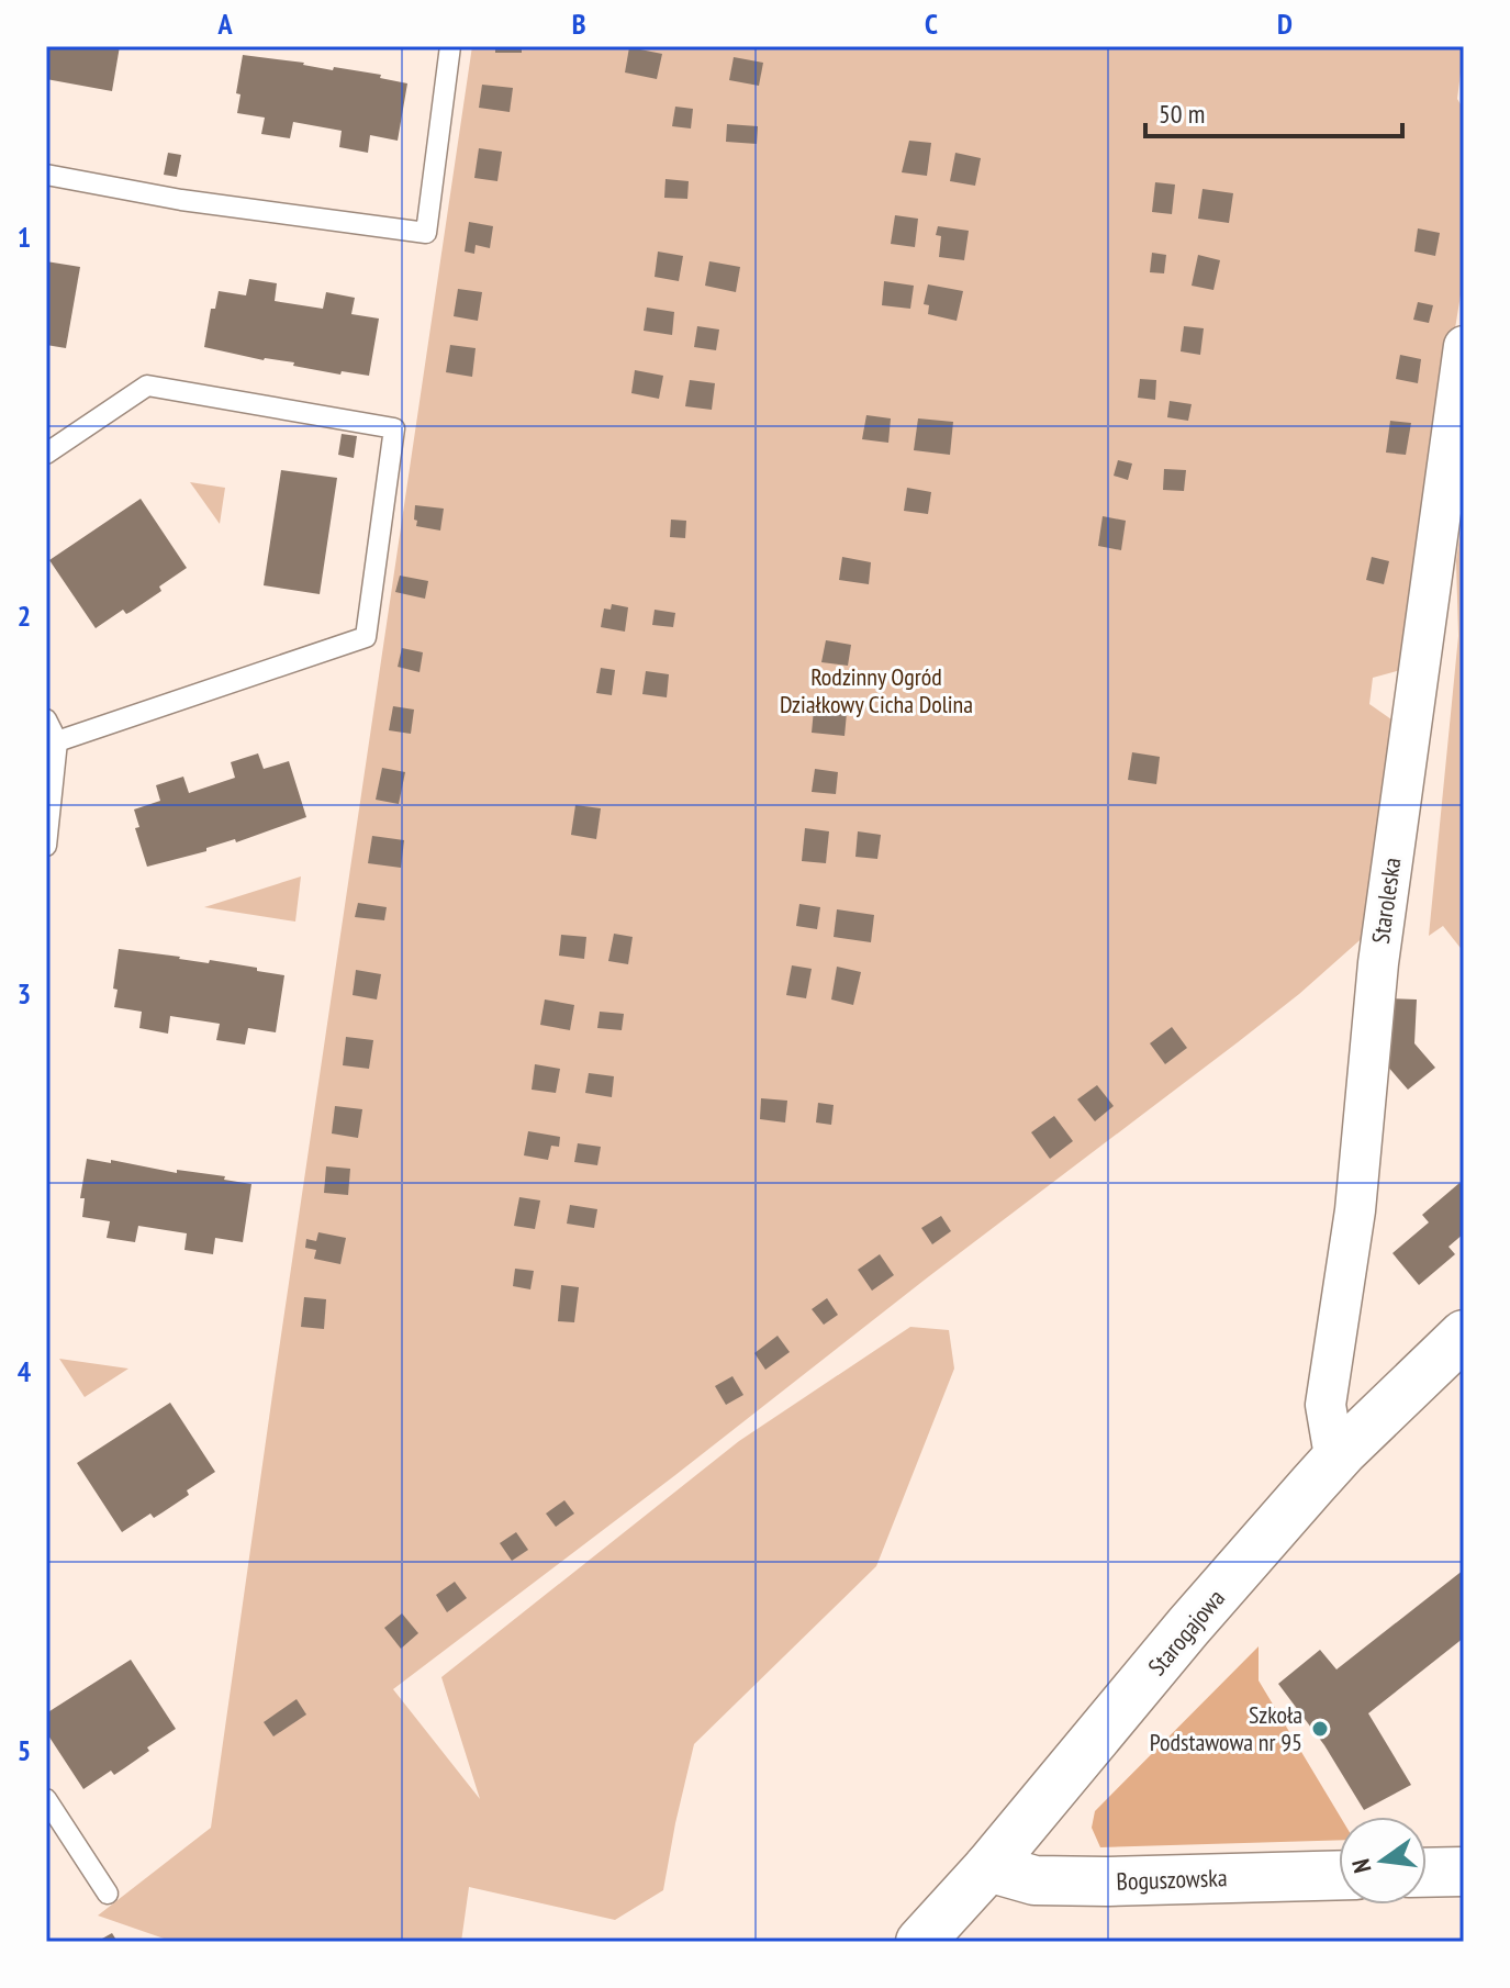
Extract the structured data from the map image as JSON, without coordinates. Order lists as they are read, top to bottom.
{
  "streets": {
    "street": ["Staroleska", "Starogajowa", "Boguszowska"]
  },
  "crossings": [
    ["Staroleska", "Starogajowa"],
    ["Starogajowa", "Boguszowska"]
  ],
  "parks": ["Rodzinny Ogród Działkowy Cicha Dolina"],
  "places": ["Szkoła Podstawowa nr 95"],
  "scale_bar": "50 m",
  "north": "left",
  "grid": {
    "columns": [
      "A",
      "B",
      "C",
      "D"
    ],
    "rows": [
      "1",
      "2",
      "3",
      "4",
      "5"
    ]
  }
}
